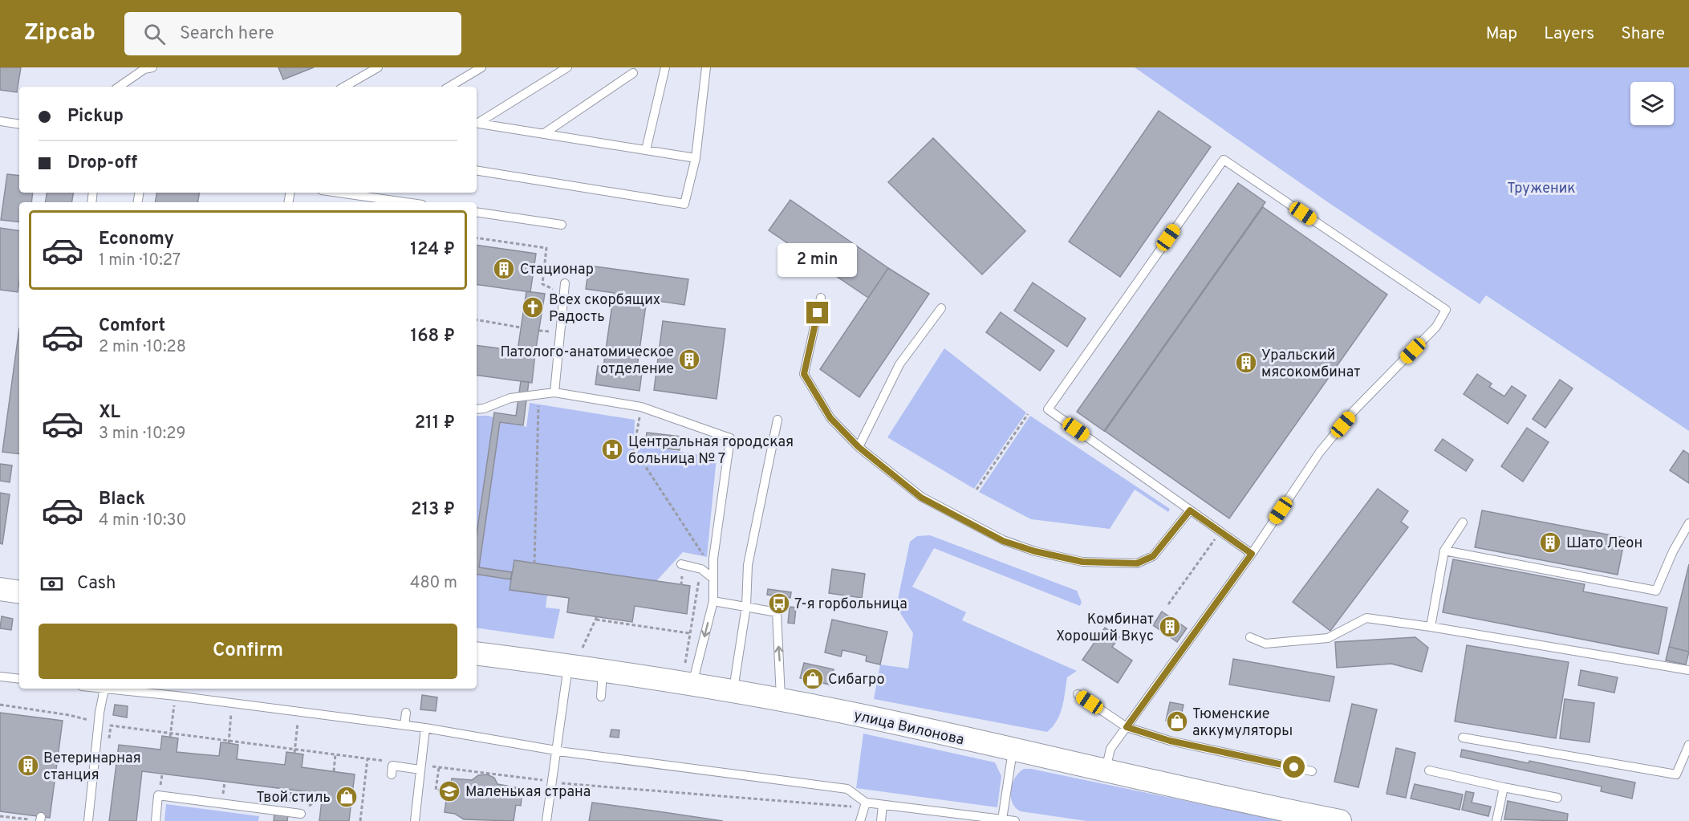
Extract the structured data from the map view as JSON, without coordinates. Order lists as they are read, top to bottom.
{
  "streets": {
    "street": ["улица Вилонова"]
  },
  "parks": ["Труженик"],
  "places": {
    "building": [
      "Стационар",
      "Патолого-анатомическое отделение",
      "Уральский мясокомбинат",
      "Шато Леон",
      "Комбинат Хороший Вкус",
      "Ветеринарная станция"
    ],
    "church": ["Всех скорбящих Радость"],
    "hospital": ["Центральная городская больница № 7"],
    "bus stop": ["7-я горбольница"],
    "shop": ["Сибагро", "Тюменские аккумуляторы", "Твой стиль"],
    "school or university": ["Маленькая страна"]
  },
  "page": {
    "header": "Zipcab",
    "search": "Search here",
    "nav": ["Map", "Layers", "Share"],
    "banner": ["Pickup", "Drop-off"],
    "list": [
      {
        "name": "Economy",
        "note": "1 min · 10:27",
        "value": "124 ₽"
      },
      {
        "name": "Comfort",
        "note": "2 min · 10:28",
        "value": "168 ₽"
      },
      {
        "name": "XL",
        "note": "3 min · 10:29",
        "value": "211 ₽"
      },
      {
        "name": "Black",
        "note": "4 min · 10:30",
        "value": "213 ₽"
      }
    ],
    "bubble": "2 min",
    "pay": ["Cash", "480 m"],
    "buttons": "Confirm"
  }
}
